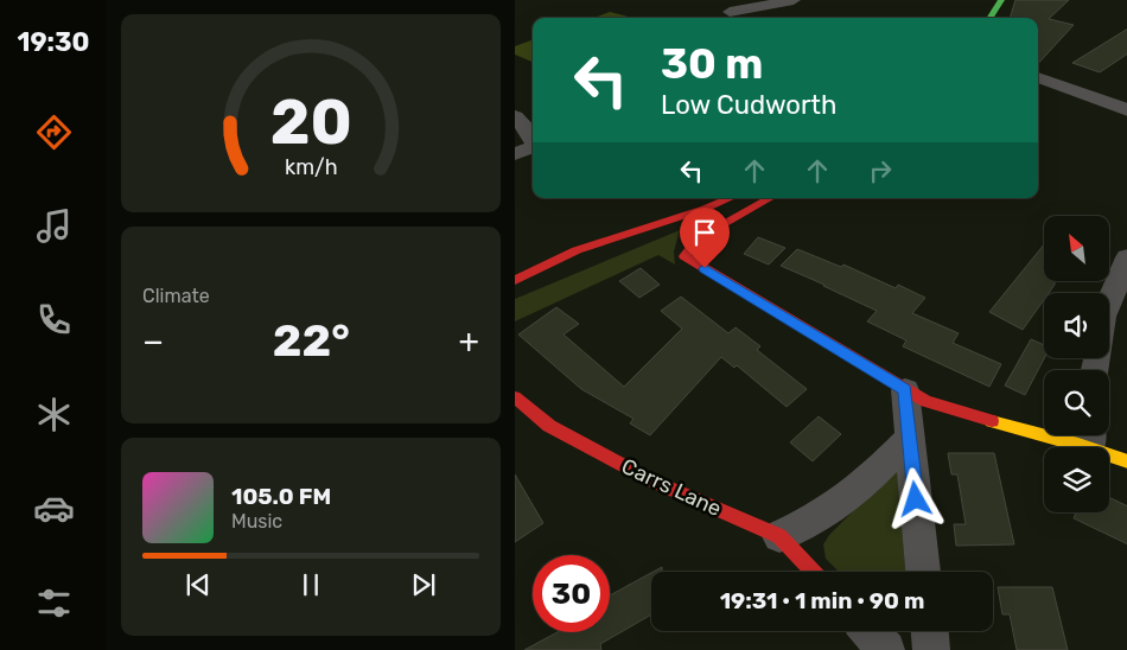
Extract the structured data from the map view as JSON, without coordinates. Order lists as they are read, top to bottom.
{
  "streets": {
    "street": ["Carrs Lane"]
  },
  "north": "top left",
  "page": {
    "tabs": "19:30",
    "turn": ["30 m", "Low Cudworth"],
    "tile": "Climate",
    "heat": ["−", "22°", "+"],
    "song": ["105.0 FM", "Music"],
    "limit": "30",
    "trip": "19:31 · 1 min · 90 m",
    "gauge": ["20", "km/h"]
  }
}
